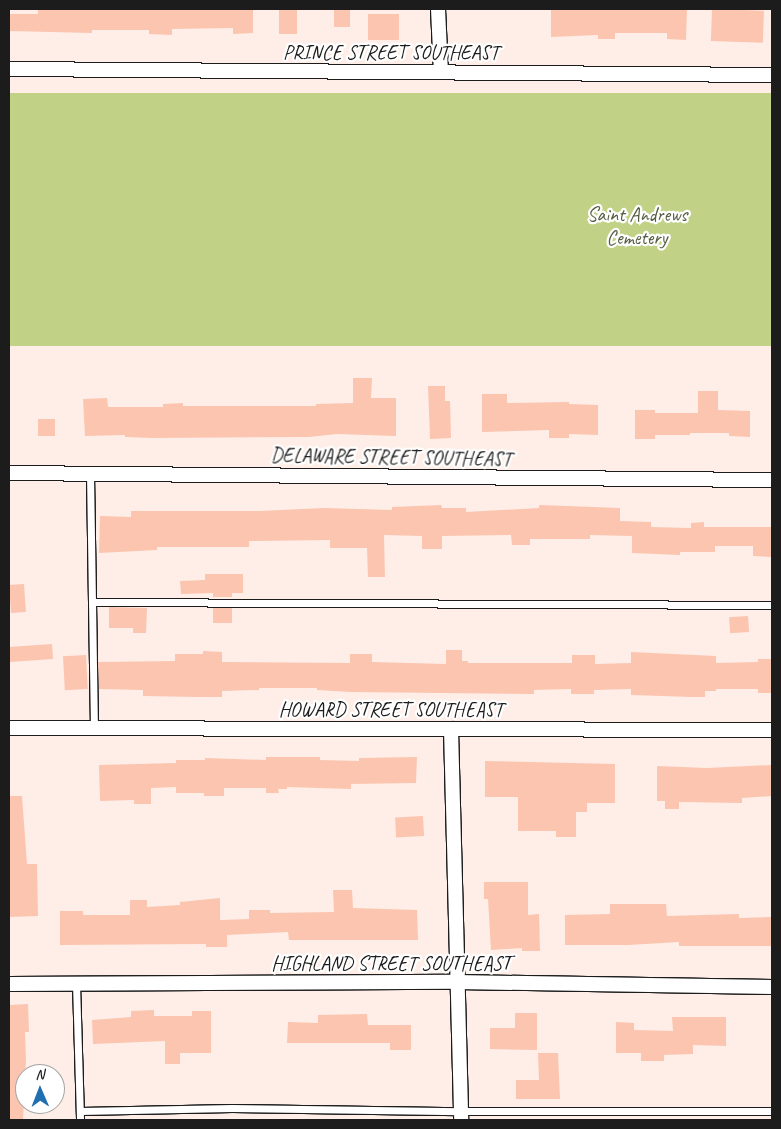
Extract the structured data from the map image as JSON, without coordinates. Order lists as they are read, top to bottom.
{
  "streets": {
    "street": [
      "PRINCE STREET SOUTHEAST",
      "DELAWARE STREET SOUTHEAST",
      "HOWARD STREET SOUTHEAST",
      "HIGHLAND STREET SOUTHEAST"
    ]
  },
  "parks": ["Saint Andrews Cemetery"],
  "north": "top"
}
